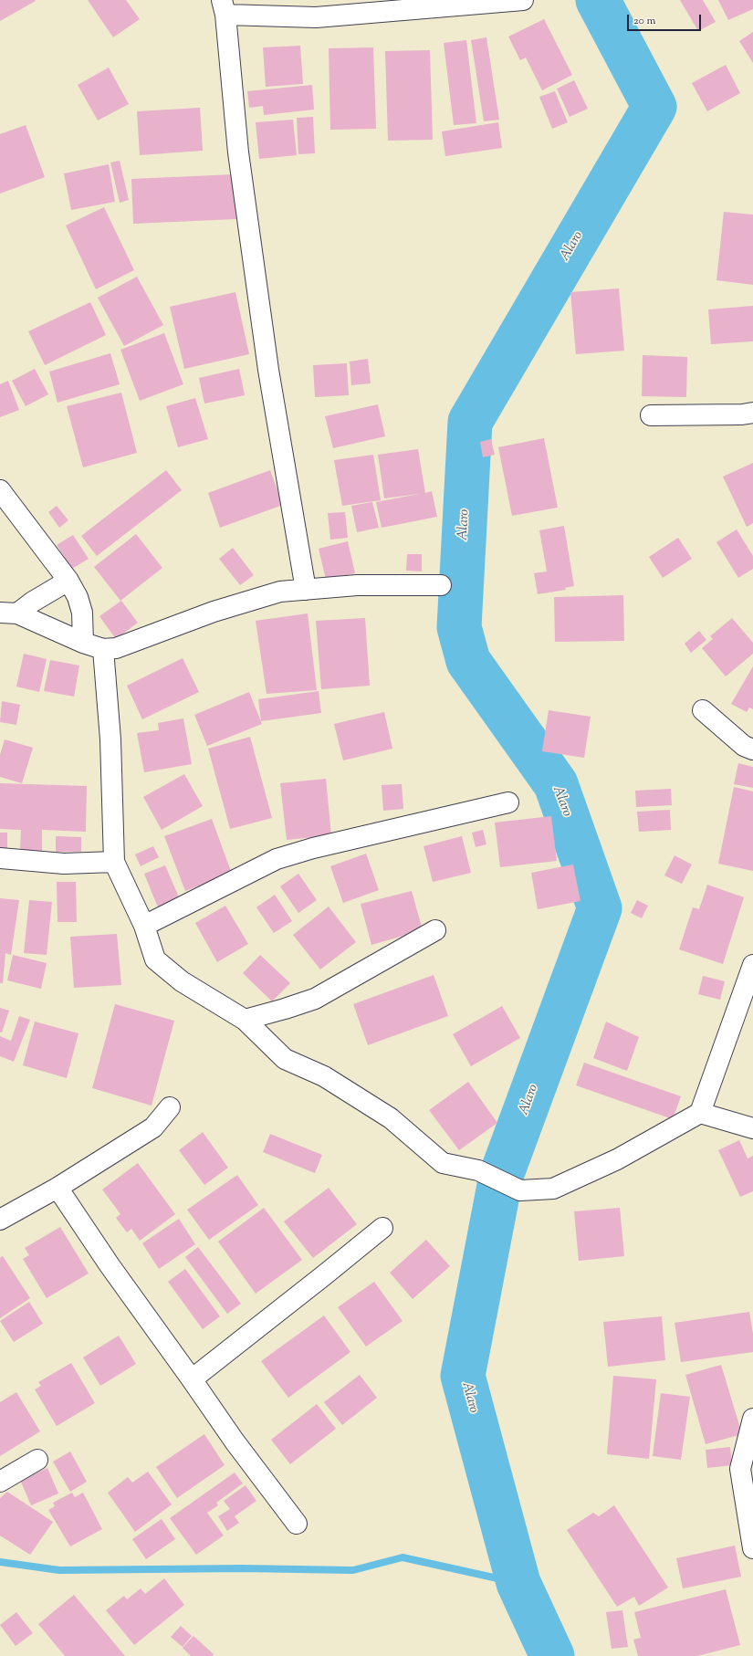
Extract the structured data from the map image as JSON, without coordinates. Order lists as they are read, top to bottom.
{
  "water": ["Alaro"],
  "scale_bar": "20 m"
}
